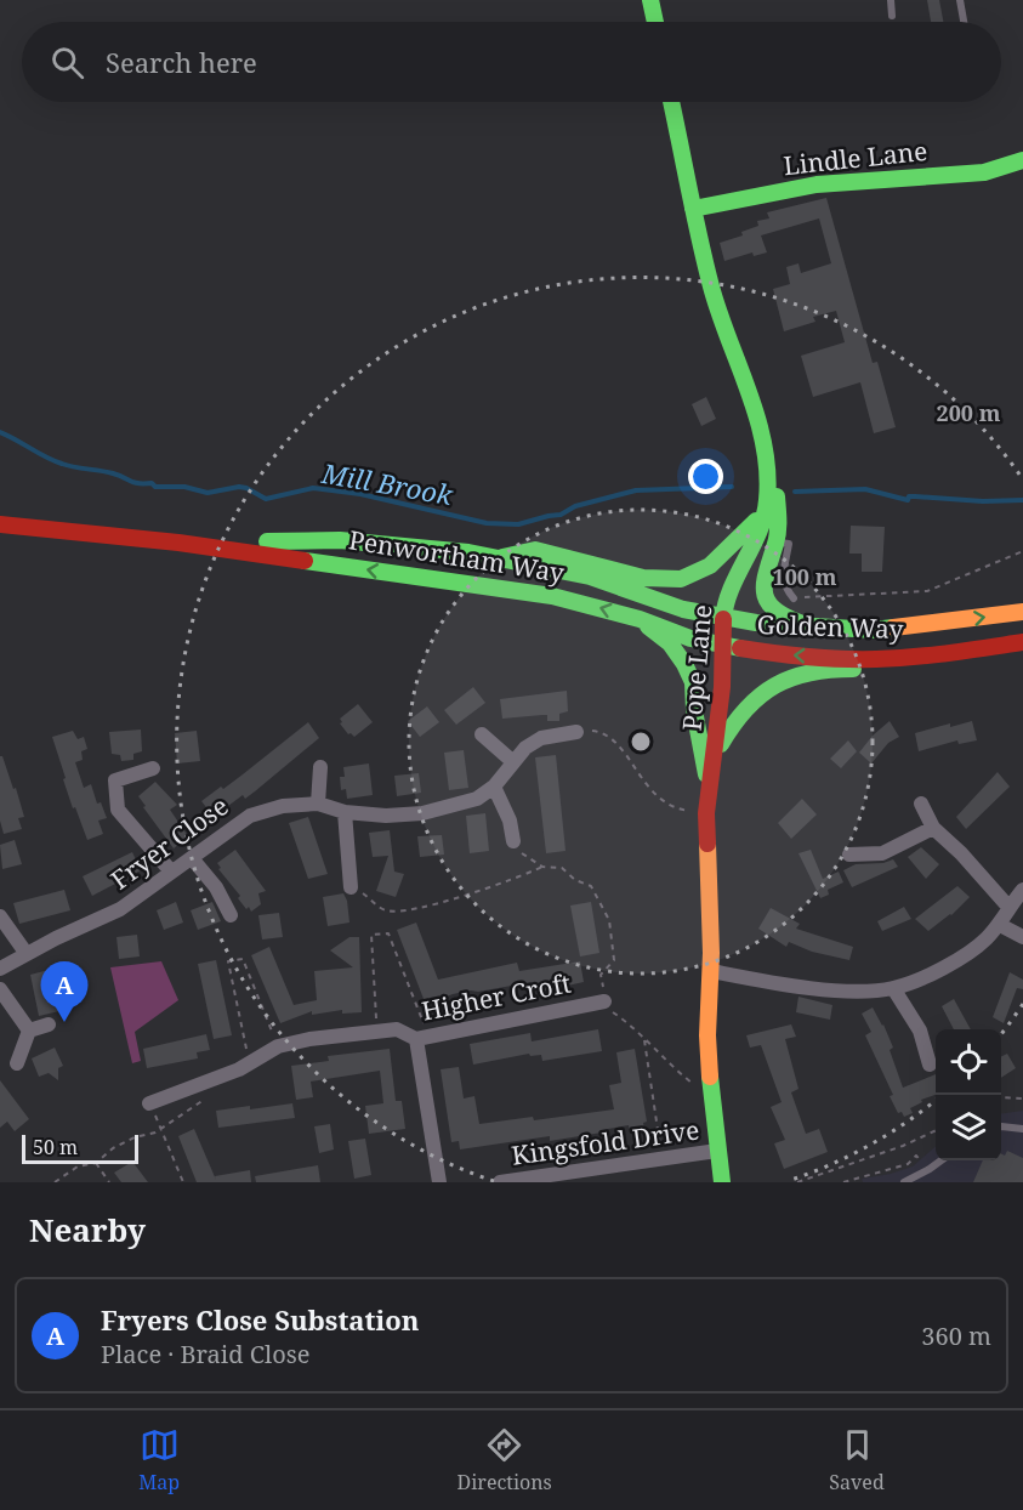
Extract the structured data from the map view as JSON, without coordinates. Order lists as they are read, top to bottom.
{
  "streets": {
    "main road": [
      "Lindle Lane",
      "Penwortham Way",
      "Golden Way",
      "Pope Lane"
    ],
    "street": ["Fryer Close", "Higher Croft", "Kingsfold Drive"]
  },
  "crossings": [
    ["Lindle Lane", "Pope Lane"],
    ["Penwortham Way", "Golden Way"],
    ["Penwortham Way", "Pope Lane"],
    ["Golden Way", "Pope Lane"],
    ["Pope Lane", "Kingsfold Drive"]
  ],
  "water": ["Mill Brook"],
  "scale_bar": "50 m",
  "page": {
    "search": "Search here",
    "pins": "A",
    "scale": "50 m",
    "heading": "Nearby",
    "list": [
      {
        "mark": "A",
        "name": "Fryers Close Substation",
        "note": "Place · Braid Close",
        "value": "360 m"
      }
    ],
    "nav": ["Map", "Directions", "Saved"]
  },
  "rings": ["200 m", "100 m"]
}
